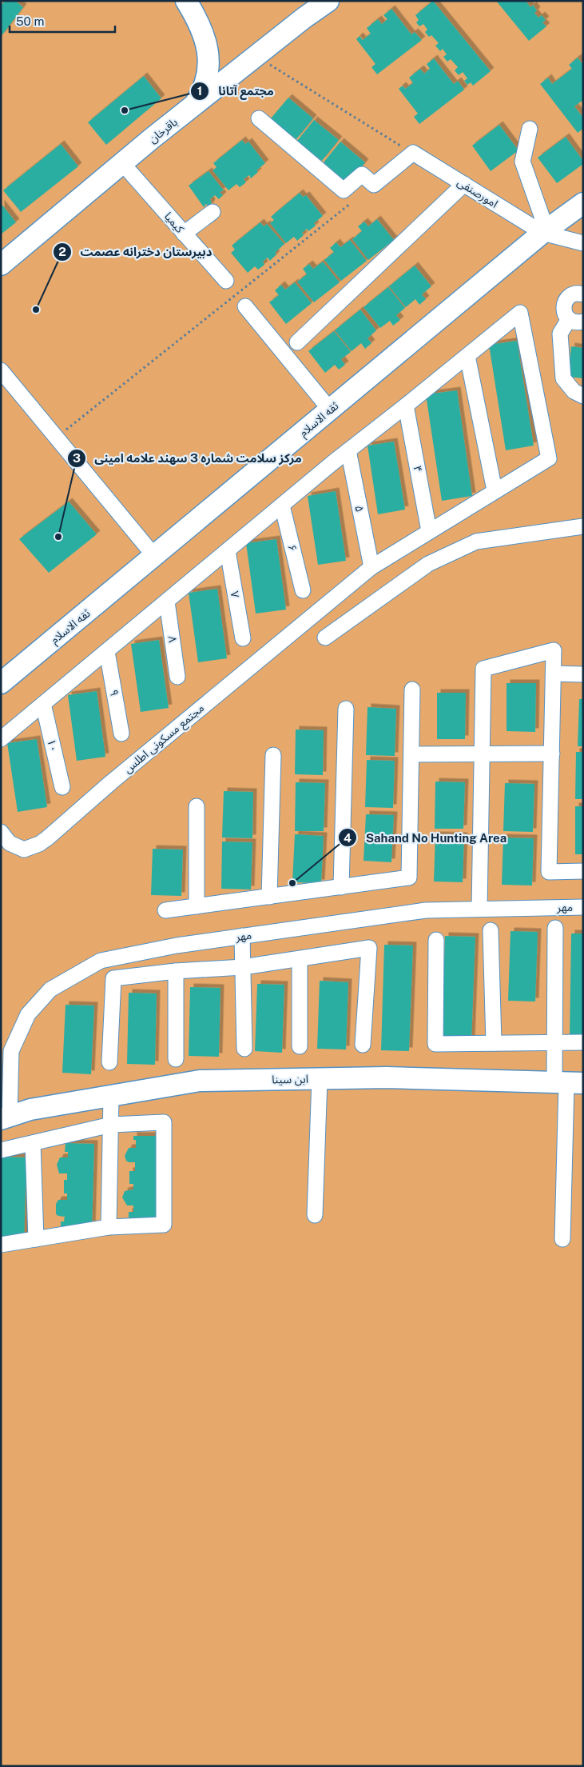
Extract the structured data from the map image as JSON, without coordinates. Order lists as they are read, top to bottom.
{
  "streets": {
    "street": [
      "باقرخان",
      "امورصنفی",
      "کیمیا",
      "ثقه الاسلام",
      "۴",
      "۵",
      "۶",
      "۷",
      "۸",
      "۹",
      "مجتمع مسکونی اطلس",
      "۱۰",
      "مهر",
      "ابن سینا"
    ]
  },
  "crossings": [
    ["باقرخان", "کیمیا"],
    ["امورصنفی", "ثقه الاسلام"],
    ["۴", "مجتمع مسکونی اطلس"],
    ["۵", "مجتمع مسکونی اطلس"],
    ["مهر", "ابن سینا"]
  ],
  "places": [
    "مجتمع آتانا",
    "دبیرستان دخترانه عصمت",
    "مرکز سلامت شماره 3 سهند علامه امینی",
    "Sahand No Hunting Area"
  ],
  "scale_bar": "50 m"
}
